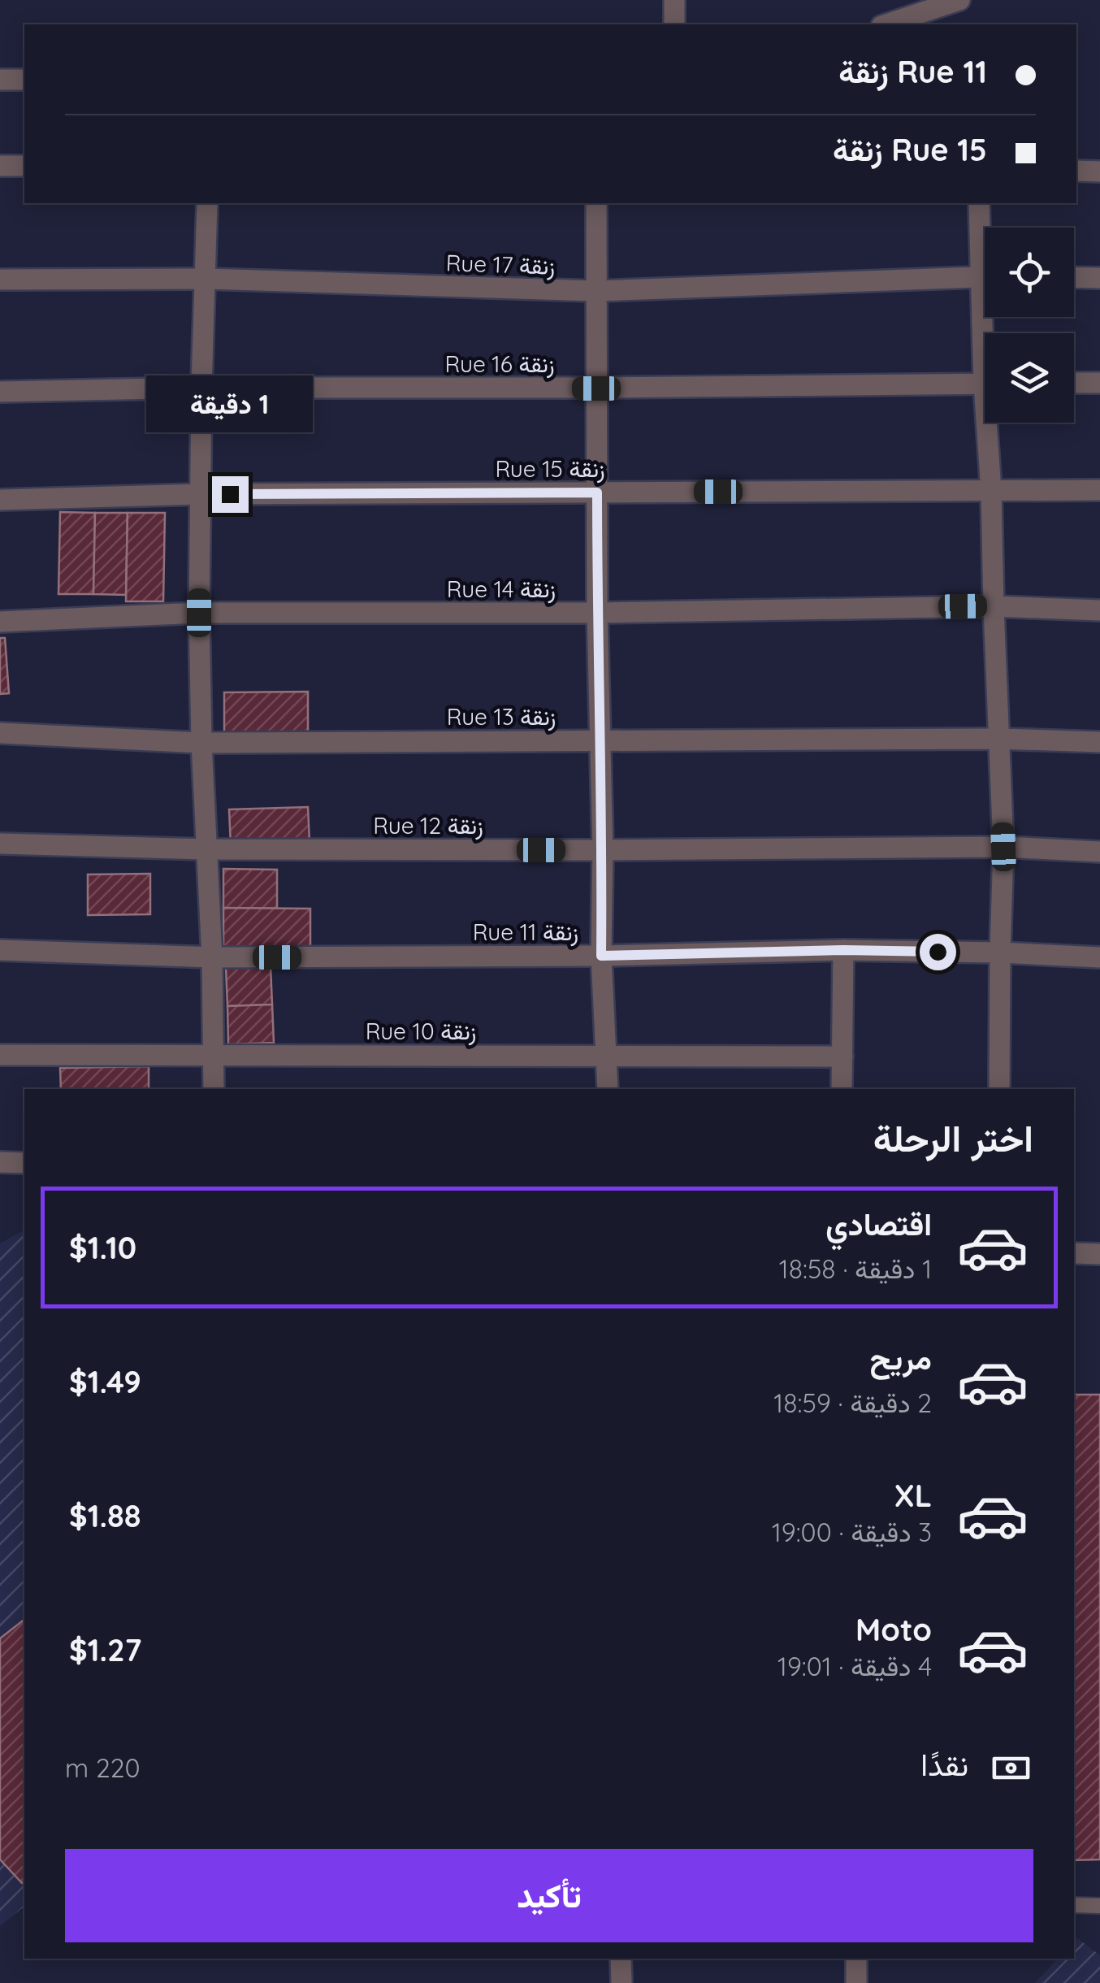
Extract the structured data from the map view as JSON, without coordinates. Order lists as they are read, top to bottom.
{
  "streets": {
    "street": [
      "Rue 17 زنقة",
      "Rue 16 زنقة",
      "Rue 15 زنقة",
      "Rue 14 زنقة",
      "Rue 13 زنقة",
      "Rue 12 زنقة",
      "Rue 11 زنقة",
      "Rue 10 زنقة"
    ]
  },
  "page": {
    "banner": ["Rue 11 زنقة", "Rue 15 زنقة"],
    "bubble": "1 دقيقة",
    "heading": "اختر الرحلة",
    "list": [
      {
        "name": "اقتصادي",
        "note": "1 دقيقة · 18:58",
        "value": "$1.10"
      },
      {
        "name": "مريح",
        "note": "2 دقيقة · 18:59",
        "value": "$1.49"
      },
      {
        "name": "XL",
        "note": "3 دقيقة · 19:00",
        "value": "$1.88"
      },
      {
        "name": "Moto",
        "note": "4 دقيقة · 19:01",
        "value": "$1.27"
      }
    ],
    "pay": ["نقدًا", "220 m"],
    "buttons": "تأكيد"
  }
}
